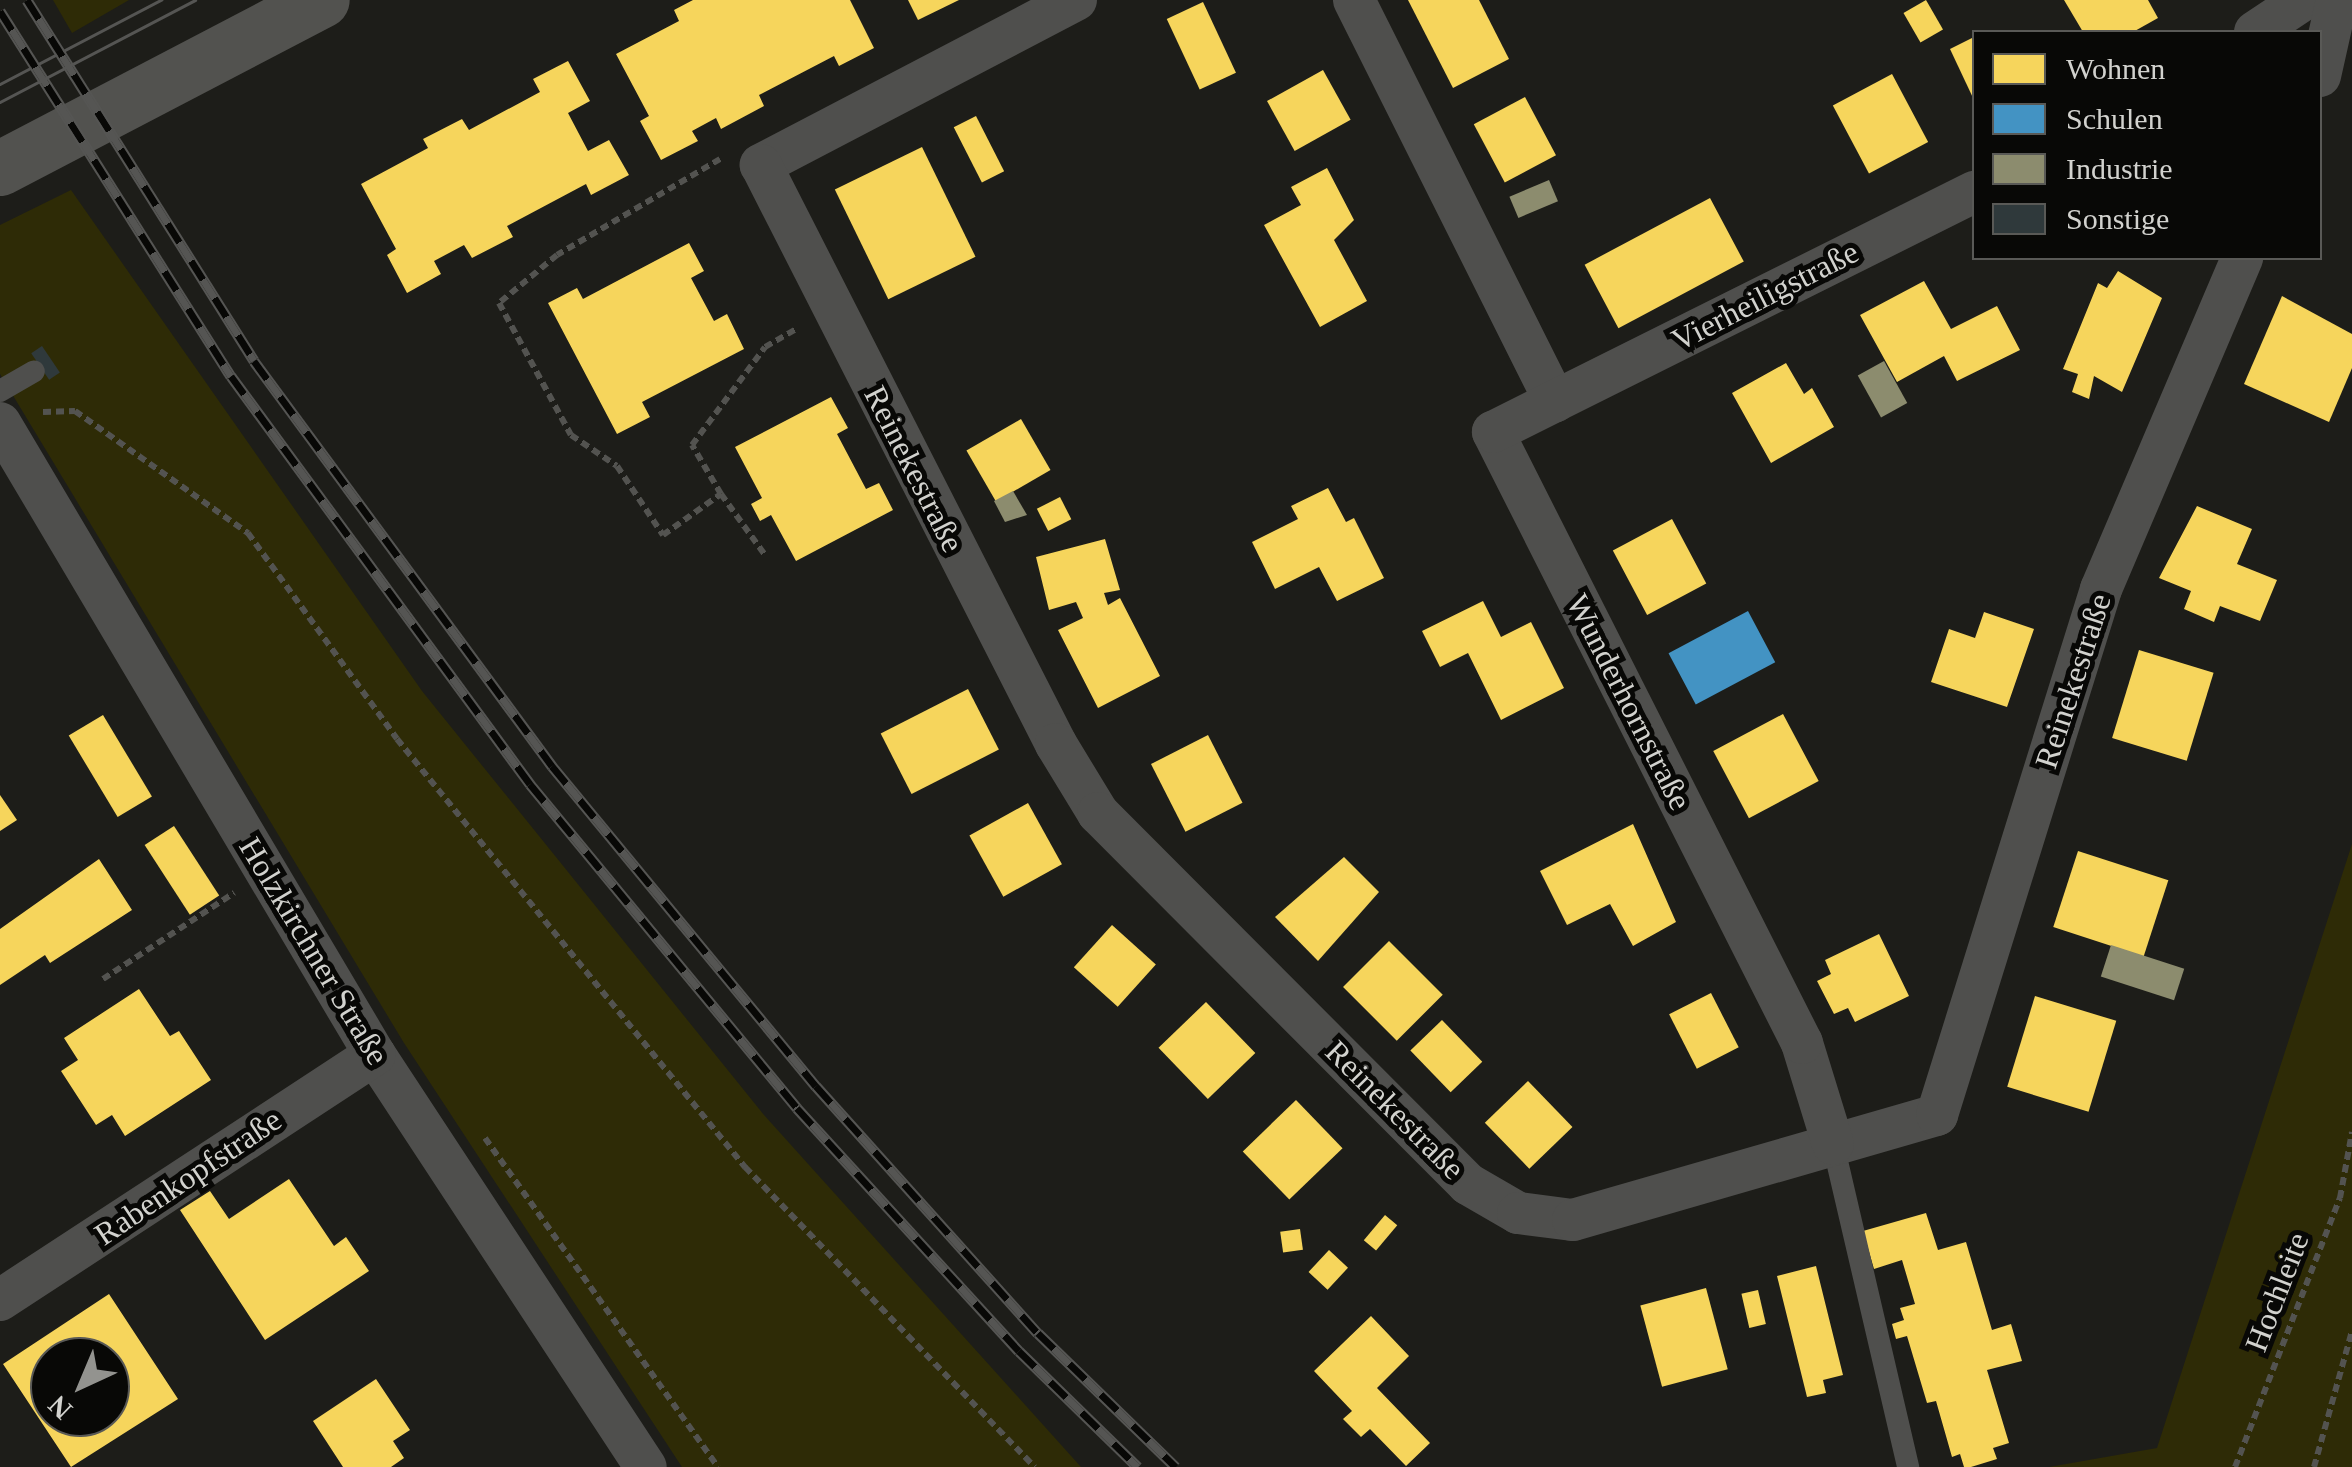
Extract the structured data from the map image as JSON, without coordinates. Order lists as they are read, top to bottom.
{
  "streets": {
    "street": [
      "Vierheiligstraße",
      "Reinekestraße",
      "Wunderhornstraße",
      "Holzkirchner Straße",
      "Rabenkopfstraße"
    ],
    "path": ["Hochleite"]
  },
  "crossings": [
    ["Vierheiligstraße", "Wunderhornstraße"],
    ["Reinekestraße", "Wunderhornstraße"],
    ["Holzkirchner Straße", "Rabenkopfstraße"]
  ],
  "legend": [
    "Wohnen",
    "Schulen",
    "Industrie",
    "Sonstige"
  ],
  "north": "bottom left"
}
